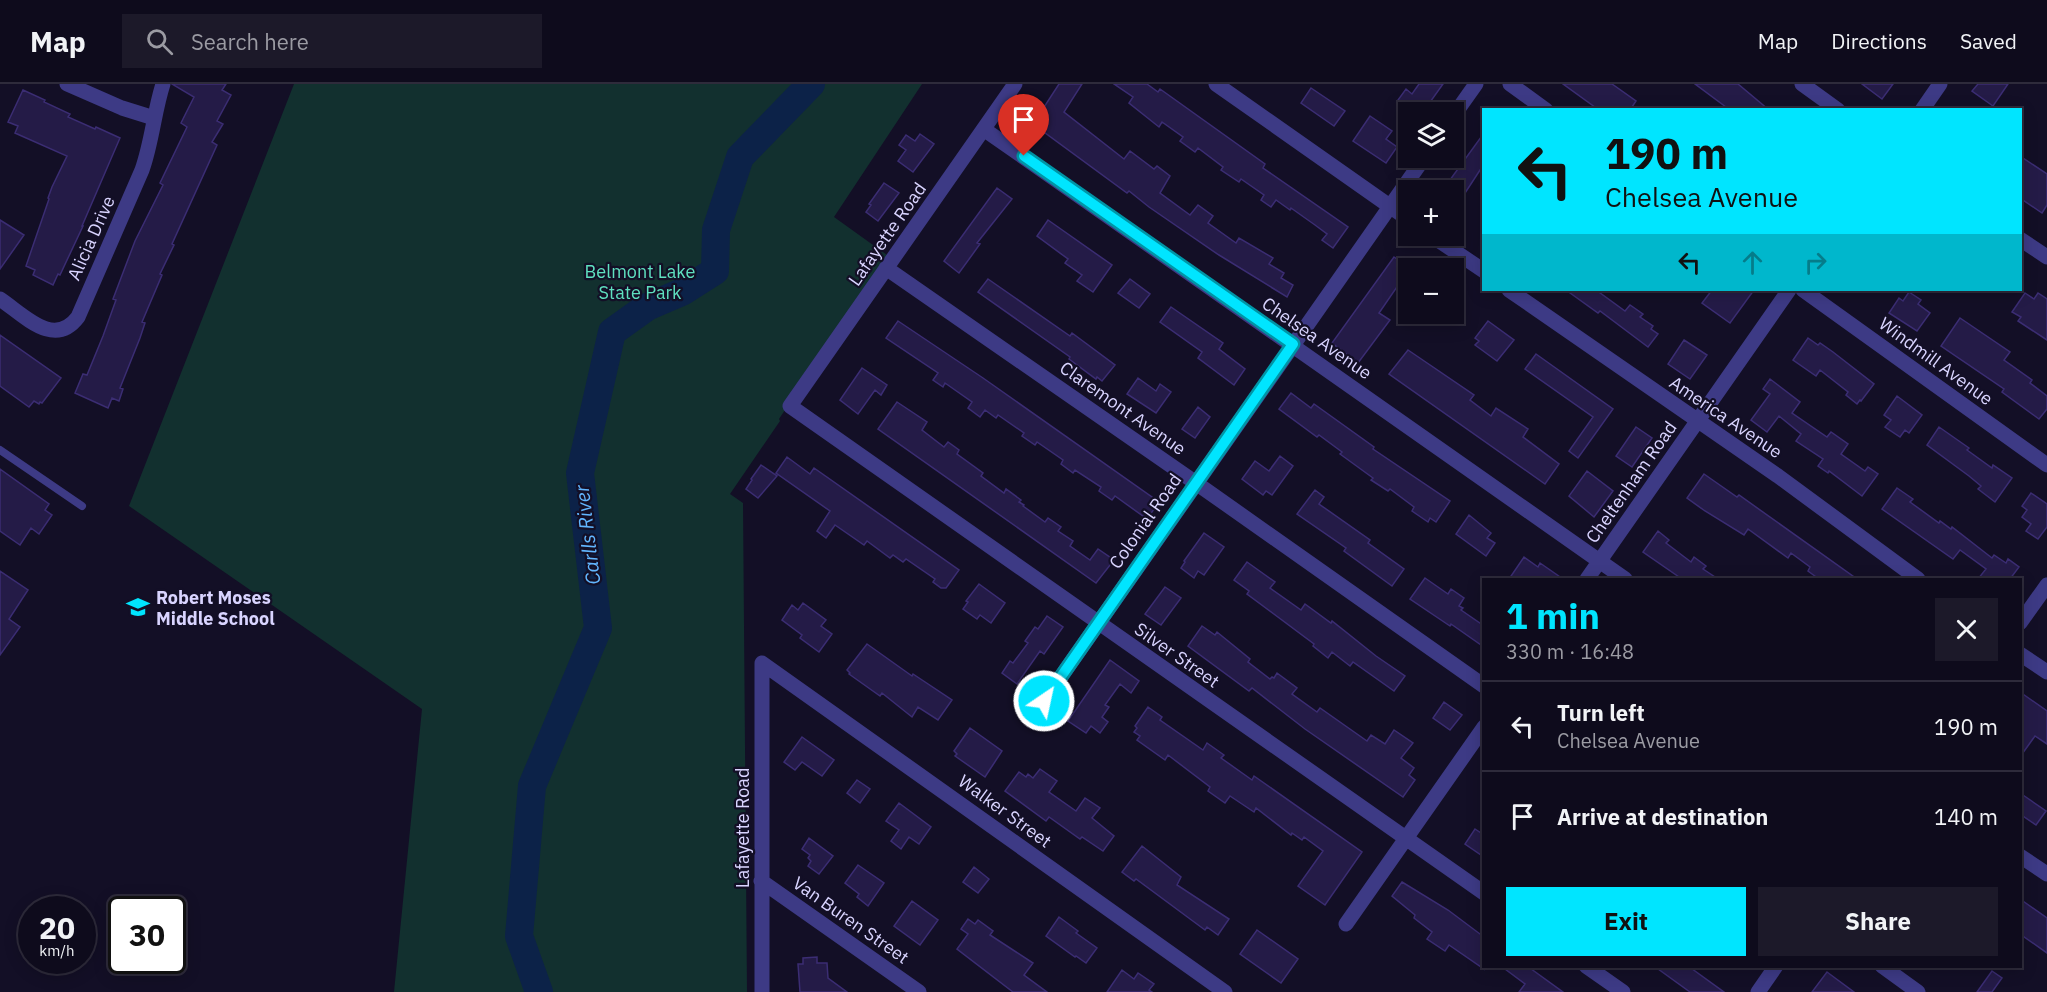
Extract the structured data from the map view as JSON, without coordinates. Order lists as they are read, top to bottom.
{
  "streets": {
    "street": [
      "Lafayette Road",
      "Alicia Drive",
      "Chelsea Avenue",
      "Windmill Avenue",
      "Claremont Avenue",
      "America Avenue",
      "Cheltenham Road",
      "Colonial Road",
      "Silver Street",
      "Walker Street",
      "Van Buren Street"
    ]
  },
  "crossings": [
    ["Lafayette Road", "Chelsea Avenue"],
    ["Lafayette Road", "Claremont Avenue"],
    ["Lafayette Road", "Silver Street"],
    ["Lafayette Road", "Walker Street"],
    ["Lafayette Road", "Van Buren Street"],
    ["Chelsea Avenue", "Cheltenham Road"],
    ["Chelsea Avenue", "Colonial Road"],
    ["Claremont Avenue", "Colonial Road"],
    ["America Avenue", "Cheltenham Road"],
    ["Colonial Road", "Silver Street"]
  ],
  "water": ["Carlls River"],
  "parks": ["Belmont Lake State Park"],
  "places": {
    "school or university": ["Robert Moses Middle School"]
  },
  "page": {
    "header": "Map",
    "search": "Search here",
    "nav": ["Map", "Directions", "Saved"],
    "map_buttons": ["+", "−"],
    "turn": ["190 m", "Chelsea Avenue"],
    "heading": ["1 min", "330 m · 16:48"],
    "list": [
      {
        "name": "Turn left",
        "note": "Chelsea Avenue",
        "value": "190 m"
      },
      {
        "name": "Arrive at destination",
        "value": "140 m"
      }
    ],
    "buttons": ["Exit", "Share"],
    "speed": "20 km/h",
    "limit": "30"
  }
}
